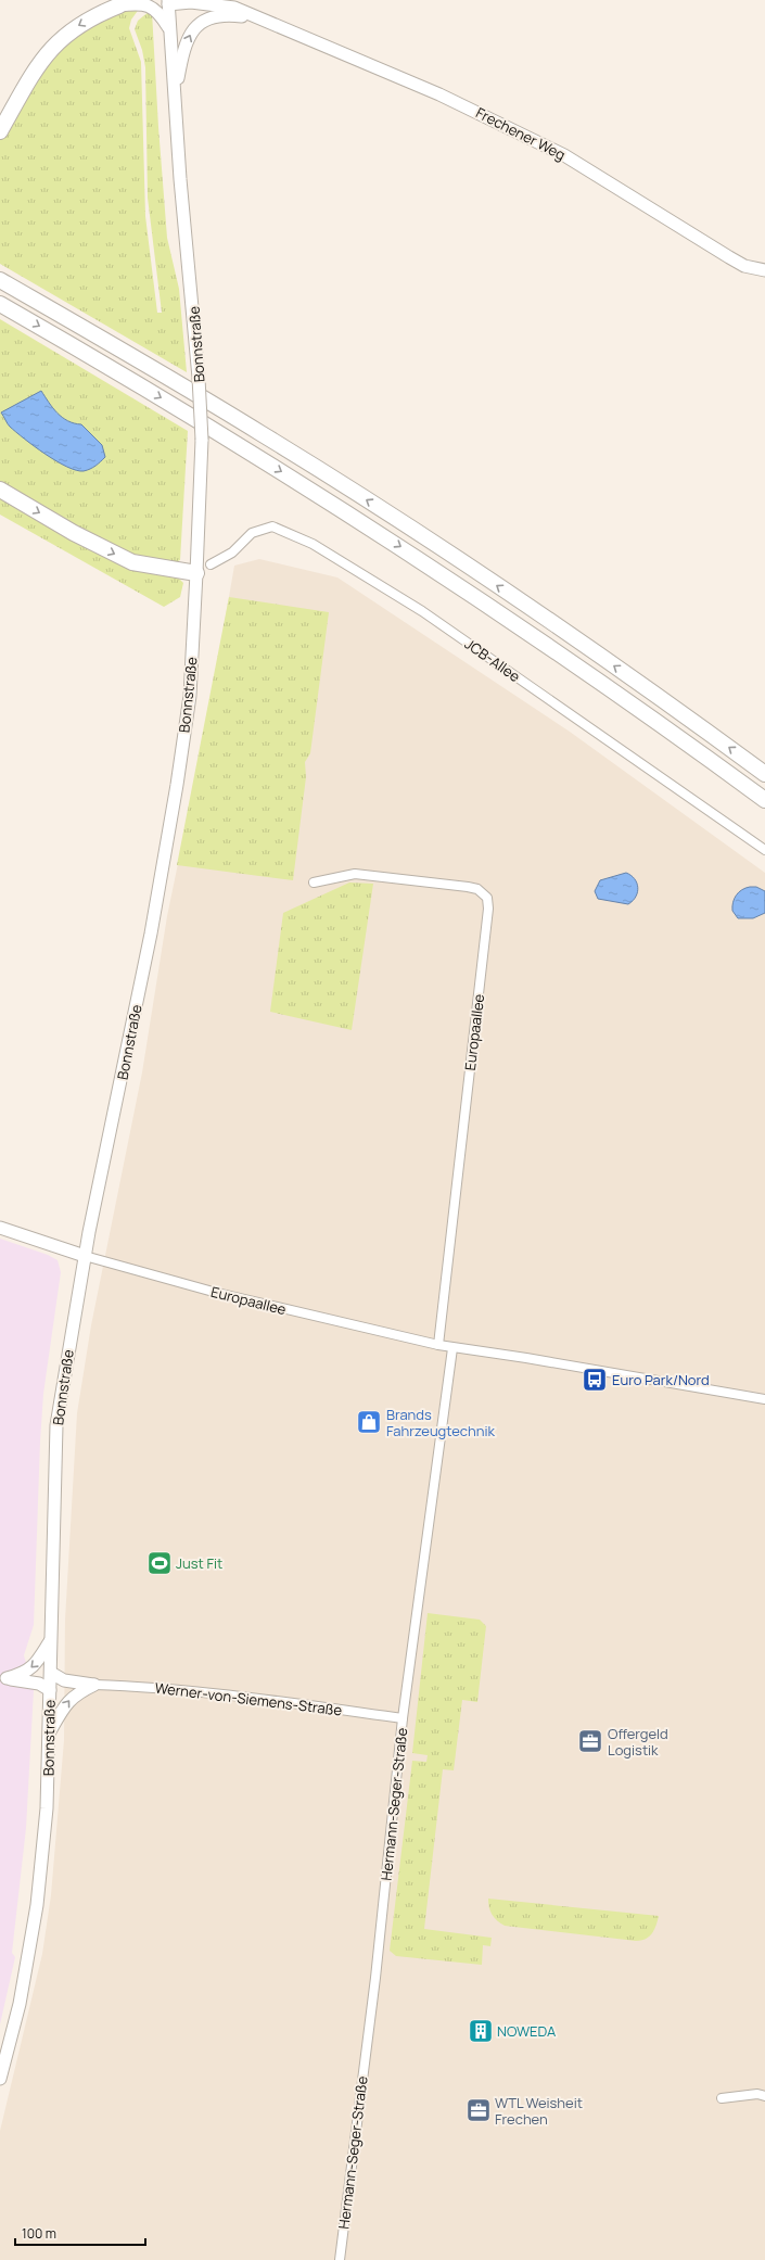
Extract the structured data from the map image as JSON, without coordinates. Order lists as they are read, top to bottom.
{
  "streets": {
    "main road": ["Frechener Weg", "Bonnstraße"],
    "street": [
      "JCB-Allee",
      "Europaallee",
      "Werner-von-Siemens-Straße",
      "Hermann-Seger-Straße"
    ]
  },
  "crossings": [
    ["Frechener Weg", "Bonnstraße"],
    ["Bonnstraße", "Europaallee"],
    ["Europaallee", "Hermann-Seger-Straße"],
    ["Werner-von-Siemens-Straße", "Hermann-Seger-Straße"]
  ],
  "places": {
    "bus stop": ["Euro Park/Nord"],
    "shop": ["Brands Fahrzeugtechnik"],
    "sports": ["Just Fit"],
    "office": ["Offergeld Logistik", "WTL Weisheit Frechen"],
    "building": ["NOWEDA"]
  },
  "scale_bar": "100 m"
}
